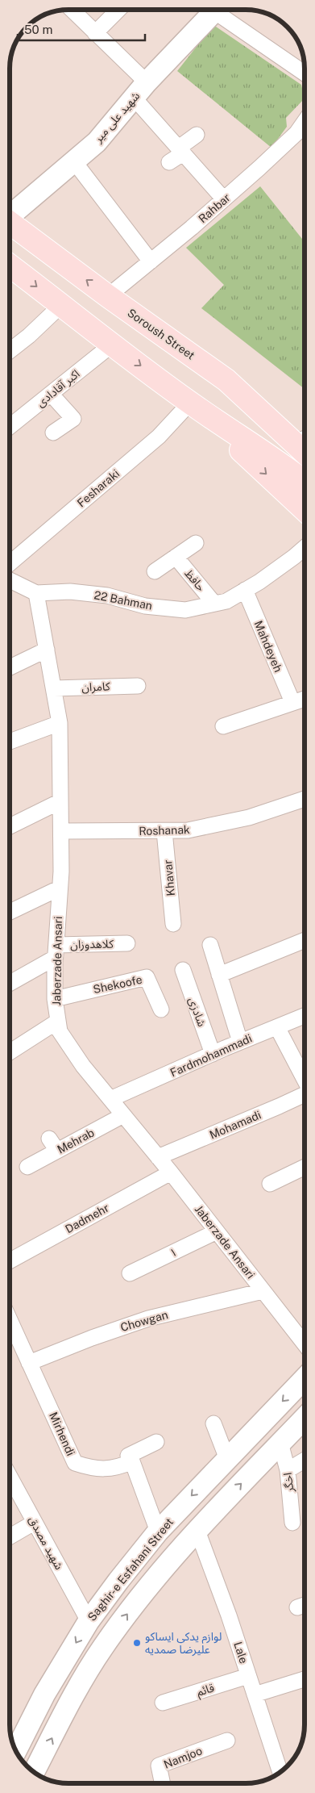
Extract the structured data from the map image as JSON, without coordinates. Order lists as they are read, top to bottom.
{
  "streets": {
    "main road": ["شهید علی میر", "Soroush Street", "Saghir-e Esfahani Street"],
    "street": [
      "Rahbar",
      "اکبر آقادادی",
      "Fesharaki",
      "حافظ",
      "22 Bahman",
      "Mahdeyeh",
      "کامران",
      "Roshanak",
      "Khavar",
      "کلاهدوزان",
      "Jaberzade Ansari",
      "Shekoofe",
      "شادزی",
      "Fardmohammadi",
      "Mohamadi",
      "Mehrab",
      "Dadmehr",
      "۱",
      "Chowgan",
      "Mirhendi",
      "اخگر",
      "شهید مصدق",
      "Lale",
      "قائم",
      "Namjoo"
    ]
  },
  "crossings": [
    ["Rahbar", "Soroush Street"],
    ["حافظ", "22 Bahman"],
    ["22 Bahman", "Mahdeyeh"],
    ["22 Bahman", "Jaberzade Ansari"],
    ["کامران", "Jaberzade Ansari"],
    ["Roshanak", "Khavar"],
    ["Roshanak", "Jaberzade Ansari"],
    ["کلاهدوزان", "Jaberzade Ansari"],
    ["Jaberzade Ansari", "Shekoofe"],
    ["Jaberzade Ansari", "Fardmohammadi"],
    ["Jaberzade Ansari", "Mohamadi"],
    ["Jaberzade Ansari", "Mehrab"],
    ["Jaberzade Ansari", "Dadmehr"],
    ["Jaberzade Ansari", "۱"],
    ["Jaberzade Ansari", "Chowgan"],
    ["شادزی", "Fardmohammadi"],
    ["Chowgan", "Mirhendi"],
    ["شهید مصدق", "Saghir-e Esfahani Street"],
    ["Lale", "قائم"]
  ],
  "places": ["لوازم یدکی ایساکو علیرضا صمدیه"],
  "scale_bar": "50 m"
}
